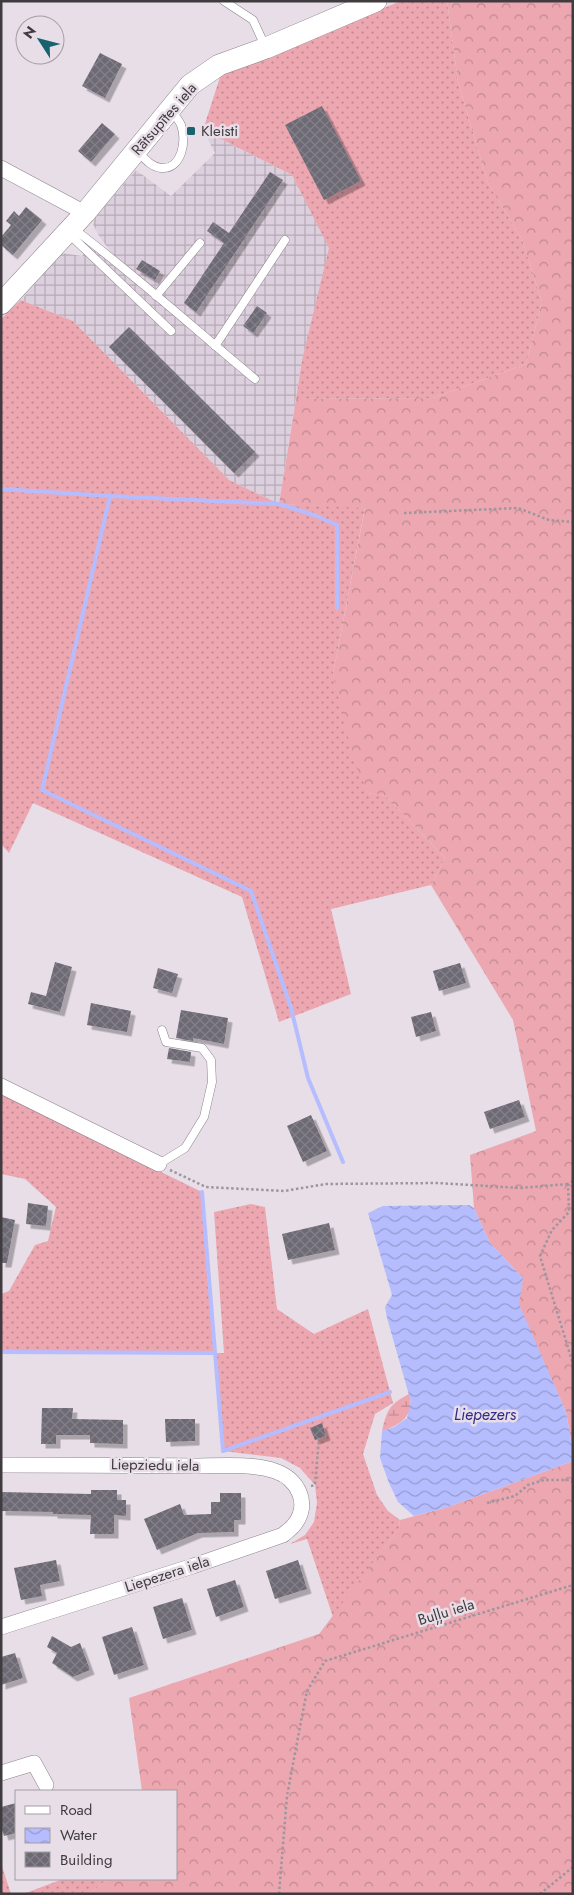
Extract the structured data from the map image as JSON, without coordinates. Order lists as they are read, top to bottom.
{
  "streets": {
    "street": ["Rātsupītes iela", "Liepziedu iela", "Liepezera iela"],
    "path": ["Buļļu iela"]
  },
  "crossings": [
    ["Liepziedu iela", "Liepezera iela"]
  ],
  "water": ["Liepezers"],
  "places": {
    "transit": ["Kleisti"]
  },
  "legend": ["Road", "Water", "Building"],
  "north": "top left"
}
